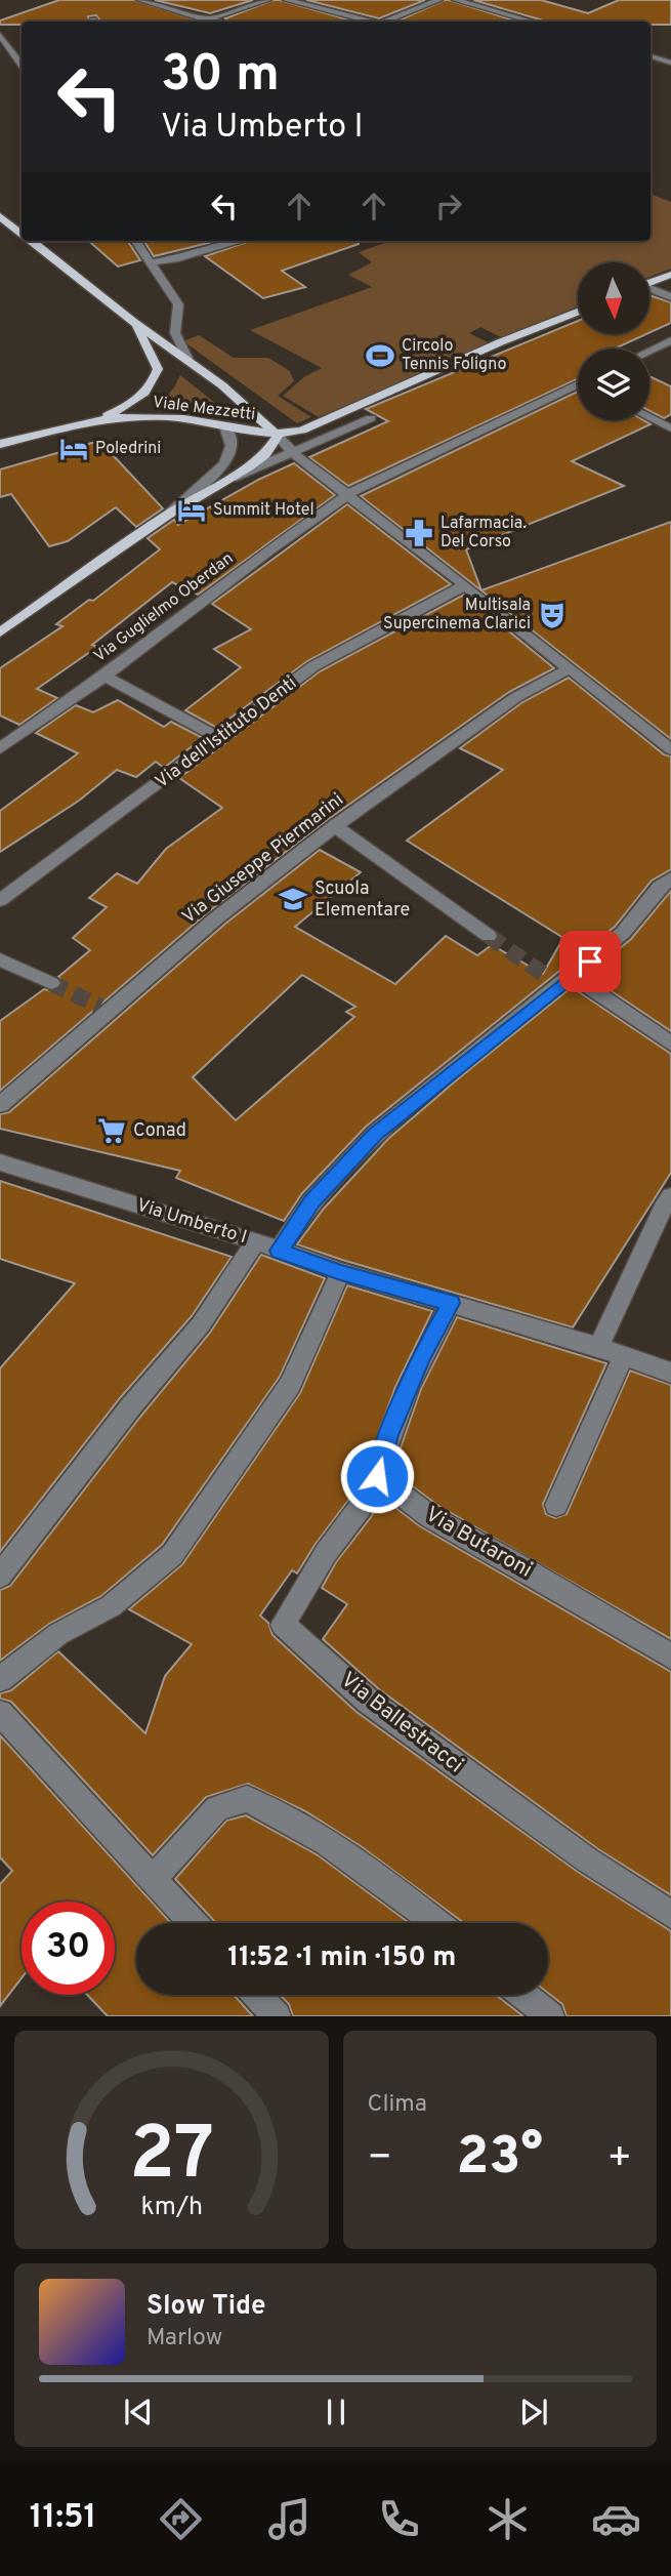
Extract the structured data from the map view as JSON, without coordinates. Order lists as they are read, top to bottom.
{
  "streets": {
    "main road": ["Viale Mezzetti"],
    "street": [
      "Via Guglielmo Oberdan",
      "Via dell'Istituto Denti",
      "Via Giuseppe Piermarini",
      "Via Umberto I",
      "Via Butaroni",
      "Via Ballestracci"
    ]
  },
  "crossings": [
    ["Via Butaroni", "Via Ballestracci"]
  ],
  "places": {
    "sports": ["Circolo Tennis Foligno"],
    "hotel": ["Poledrini", "Summit Hotel"],
    "pharmacy": ["Lafarmacia. Del Corso"],
    "theatre": ["Multisala Supercinema Clarici"],
    "school or university": ["Scuola Elementare"],
    "supermarket": ["Conad"]
  },
  "north": "bottom",
  "page": {
    "turn": ["30 m", "Via Umberto I"],
    "limit": "30",
    "trip": "11:52 · 1 min · 150 m",
    "tile": "Clima",
    "heat": ["−", "23°", "+"],
    "song": ["Slow Tide", "Marlow"],
    "tabs": "11:51",
    "gauge": ["27", "km/h"]
  }
}
